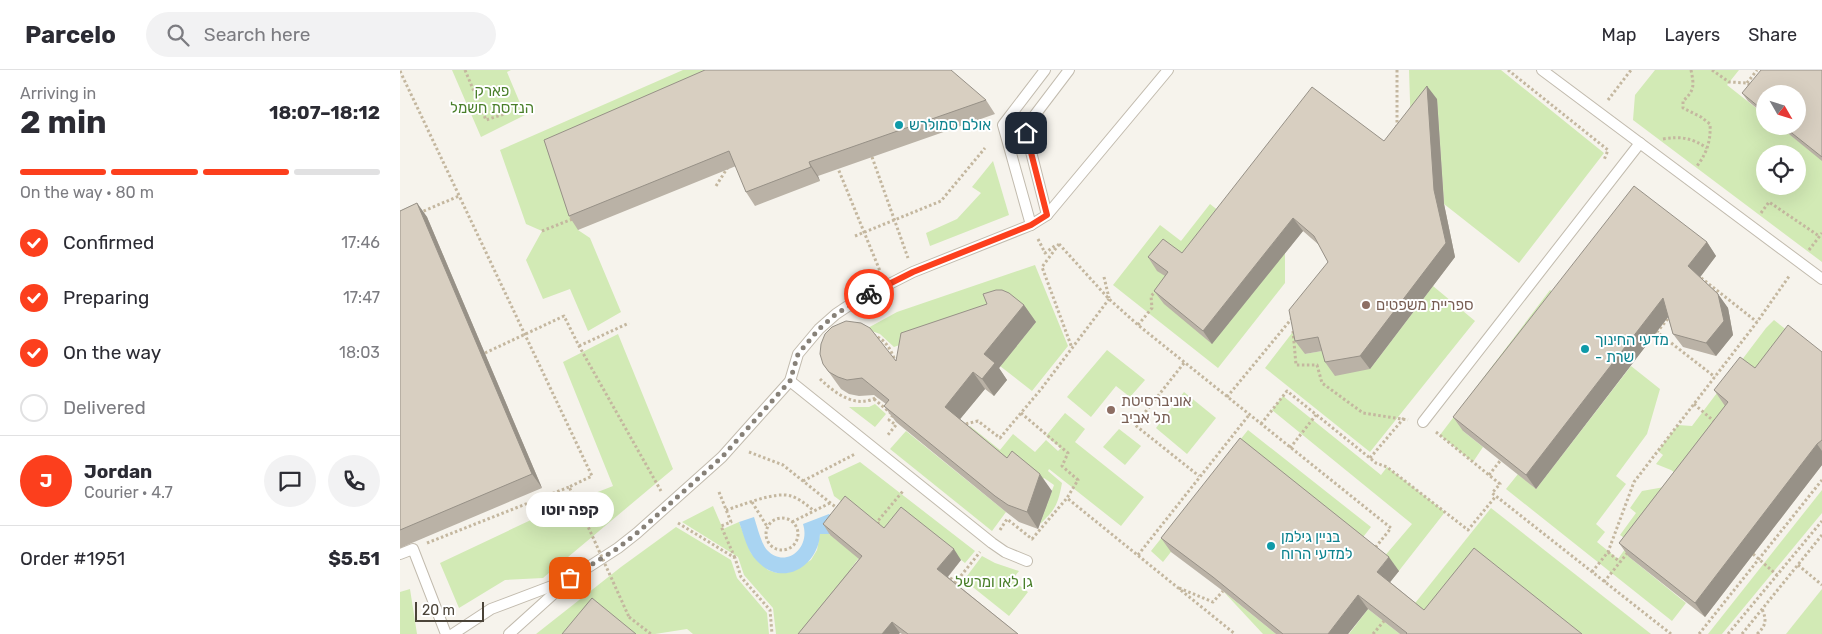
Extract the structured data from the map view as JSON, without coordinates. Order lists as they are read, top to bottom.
{
  "parks": ["פארק הנדסת חשמל", "גן לאו ומרשל"],
  "places": [
    "אולם סמולרש",
    "ספריית משפטים",
    "מדעי החינוך - שרת",
    "אוניברסיטת תל אביב",
    "בניין גילמן למדעי הרוח",
    "קפה יוטו"
  ],
  "scale_bar": "20 m",
  "north": "bottom right",
  "page": {
    "header": "Parcelo",
    "search": "Search here",
    "nav": ["Map", "Layers", "Share"],
    "heading": ["2 min", "Arriving in", "18:07–18:12"],
    "panel": [
      "Jordan",
      "Courier · 4.7",
      "Order #1951",
      "$5.51"
    ],
    "bar": "On the way · 80 m",
    "list": [
      ["Confirmed", "17:46"],
      ["Preparing", "17:47"],
      ["On the way", "18:03"],
      "Delivered"
    ],
    "round": "J",
    "bubble": "קפה יוטו",
    "scale": "20 m"
  }
}
